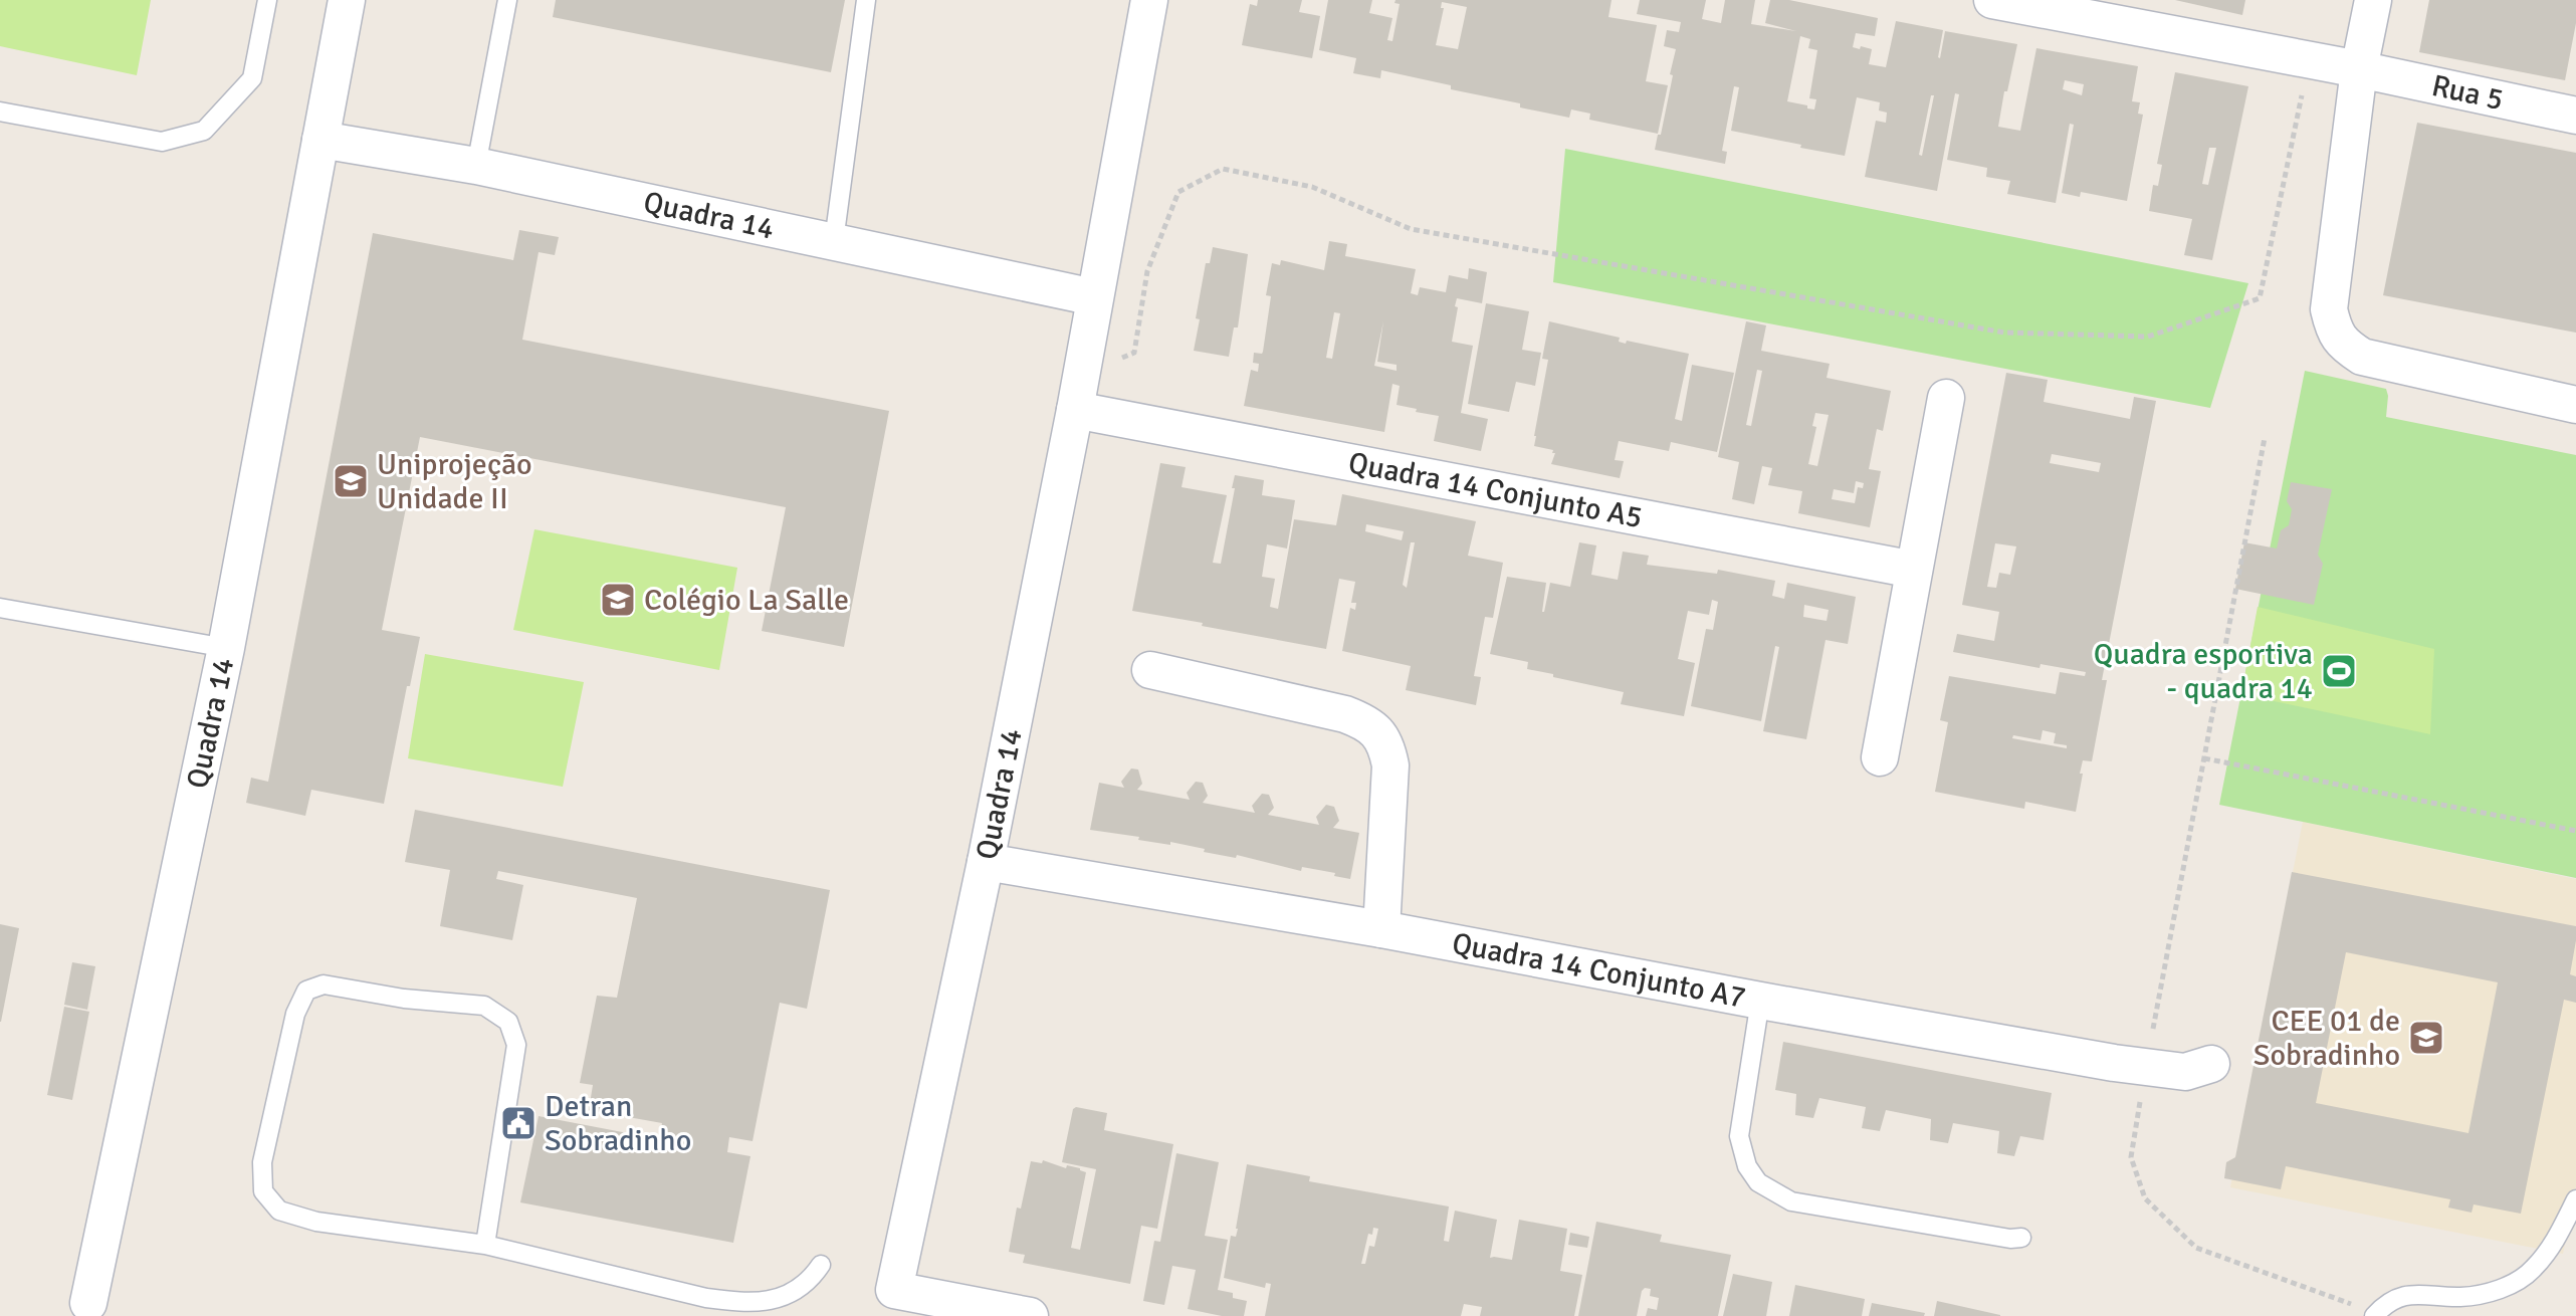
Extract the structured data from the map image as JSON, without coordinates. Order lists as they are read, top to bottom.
{
  "streets": {
    "street": [
      "Rua 5",
      "Quadra 14",
      "Quadra 14 Conjunto A5",
      "Quadra 14 Conjunto A7"
    ]
  },
  "crossings": [
    ["Quadra 14", "Quadra 14 Conjunto A5"],
    ["Quadra 14", "Quadra 14 Conjunto A7"]
  ],
  "places": {
    "school or university": ["Uniprojeção Unidade II", "Colégio La Salle", "CEE 01 de Sobradinho"],
    "sports": ["Quadra esportiva - quadra 14"],
    "public building": ["Detran Sobradinho"]
  }
}
